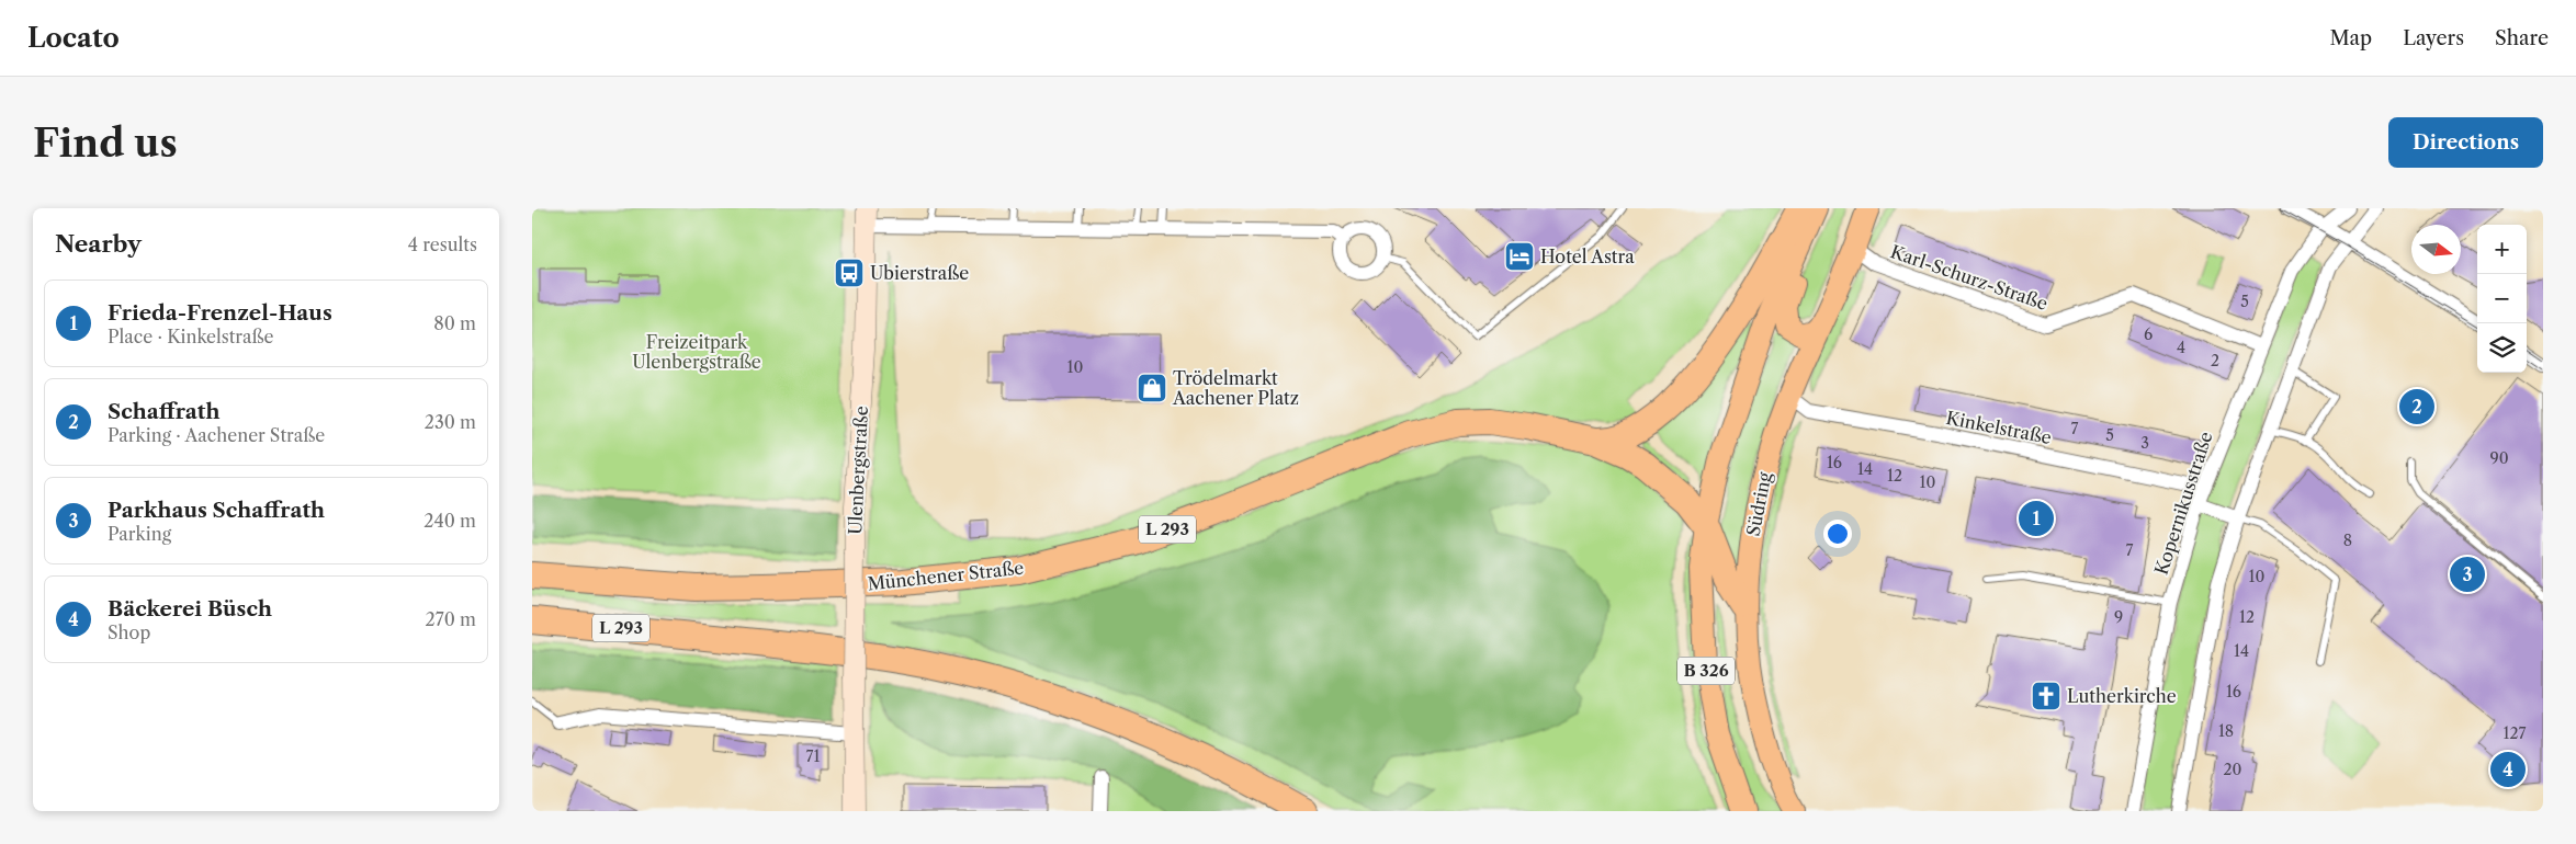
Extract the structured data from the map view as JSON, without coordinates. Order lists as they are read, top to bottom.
{
  "streets": {
    "highway": ["L 293", "Münchener Straße"],
    "main road": ["Südring", "B 326"],
    "street": [
      "Karl-Schurz-Straße",
      "Kinkelstraße",
      "Ulenbergstraße",
      "Kopernikusstraße"
    ]
  },
  "crossings": [
    ["Karl-Schurz-Straße", "Kopernikusstraße"],
    ["Karl-Schurz-Straße", "Südring"],
    ["Kinkelstraße", "Kopernikusstraße"],
    ["Kinkelstraße", "Südring"]
  ],
  "parks": ["Freizeitpark Ulenbergstraße"],
  "places": {
    "hotel": ["Hotel Astra"],
    "bus stop": ["Ubierstraße"],
    "shop": ["Trödelmarkt Aachener Platz"],
    "church": ["Lutherkirche"]
  },
  "house_numbers": [
    "5",
    "6",
    "4",
    "2",
    "10",
    "7",
    "5",
    "3",
    "90",
    "16",
    "14",
    "12",
    "10",
    "8",
    "7",
    "10",
    "9",
    "12",
    "14",
    "16",
    "18",
    "127",
    "71",
    "20"
  ],
  "north": "right",
  "page": {
    "header": "Locato",
    "nav": ["Map", "Layers", "Share"],
    "buttons": "Directions",
    "title": "Find us",
    "heading": ["Nearby", "4 results"],
    "map_buttons": ["+", "−"],
    "list": [
      {
        "mark": "1",
        "name": "Frieda-Frenzel-Haus",
        "note": "Place · Kinkelstraße",
        "value": "80 m"
      },
      {
        "mark": "2",
        "name": "Schaffrath",
        "note": "Parking · Aachener Straße",
        "value": "230 m"
      },
      {
        "mark": "3",
        "name": "Parkhaus Schaffrath",
        "note": "Parking",
        "value": "240 m"
      },
      {
        "mark": "4",
        "name": "Bäckerei Büsch",
        "note": "Shop",
        "value": "270 m"
      }
    ],
    "pins": [
      "2",
      "1",
      "3",
      "4"
    ]
  }
}
